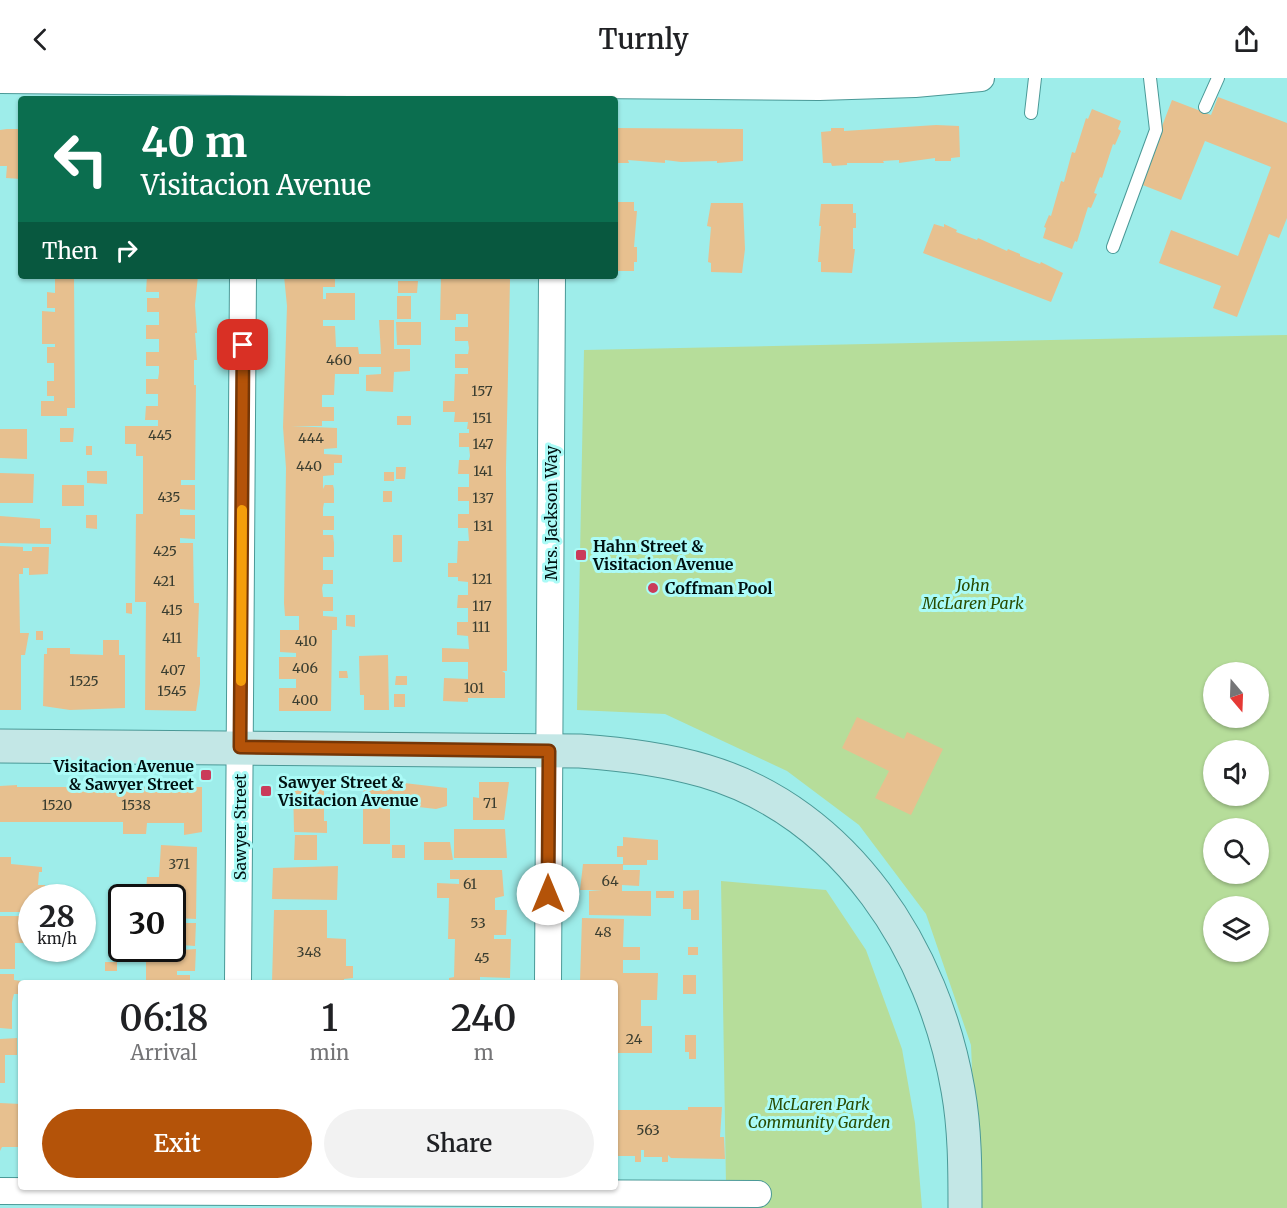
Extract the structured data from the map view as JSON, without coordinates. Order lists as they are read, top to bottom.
{
  "streets": {
    "street": ["Mrs. Jackson Way", "Sawyer Street"]
  },
  "parks": ["John McLaren Park", "McLaren Park Community Garden"],
  "places": {
    "transit": ["Hahn Street & Visitacion Avenue", "Visitacion Avenue & Sawyer Street", "Sawyer Street & Visitacion Avenue"],
    "other": ["Coffman Pool"]
  },
  "house_numbers": [
    "460",
    "157",
    "151",
    "445",
    "444",
    "147",
    "440",
    "141",
    "435",
    "137",
    "131",
    "425",
    "121",
    "421",
    "117",
    "415",
    "111",
    "411",
    "410",
    "406",
    "407",
    "1525",
    "101",
    "1545",
    "400",
    "71",
    "1520",
    "1538",
    "371",
    "64",
    "61",
    "53",
    "48",
    "348",
    "45",
    "24",
    "563"
  ],
  "north": "bottom",
  "page": {
    "header": "Turnly",
    "turn": ["40 m", "Visitacion Avenue"],
    "then": "Then",
    "speed": "28 km/h",
    "limit": "30",
    "eta": [
      "06:18",
      "Arrival",
      "1",
      "min",
      "240",
      "m"
    ],
    "buttons": ["Exit", "Share"]
  }
}
